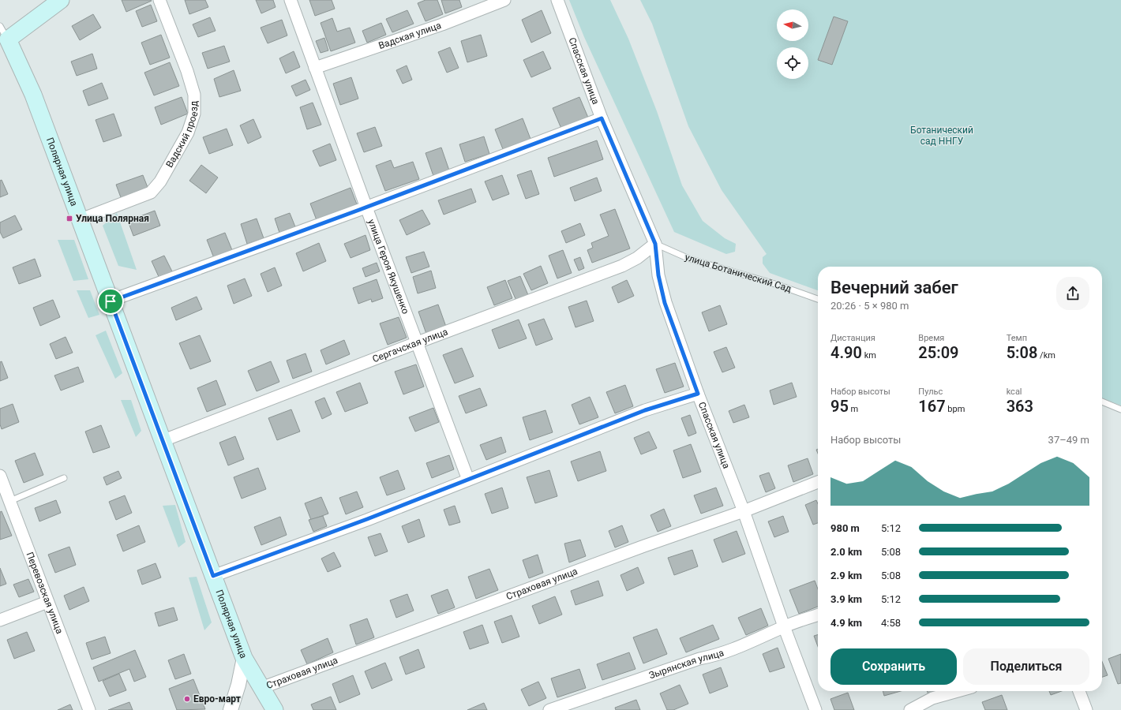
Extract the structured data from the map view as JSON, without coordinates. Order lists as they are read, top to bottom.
{
  "streets": {
    "main road": ["Полярная улица"],
    "street": [
      "Вадская улица",
      "Спасская улица",
      "Вадский проезд",
      "улица Героя Якушенко",
      "Сергачская улица",
      "Страховая улица",
      "Перевозская улица",
      "Зырянская улица"
    ],
    "lane": ["улица Ботанический Сад"]
  },
  "crossings": [
    ["Вадская улица", "улица Героя Якушенко"],
    ["Спасская улица", "улица Ботанический Сад"],
    ["Спасская улица", "Сергачская улица"],
    ["Спасская улица", "Страховая улица"],
    ["Спасская улица", "Зырянская улица"],
    ["Вадский проезд", "Полярная улица"],
    ["Полярная улица", "Сергачская улица"],
    ["Полярная улица", "Страховая улица"],
    ["улица Героя Якушенко", "Сергачская улица"],
    ["улица Ботанический Сад", "Сергачская улица"]
  ],
  "parks": ["Ботанический сад ННГУ"],
  "places": {
    "transit": ["Улица Полярная"],
    "other": ["Евро-март"]
  },
  "north": "left",
  "page": {
    "heading": ["Вечерний забег", "20:26 · 5 × 980 m"],
    "stats": [
      ["Дистанция", "4.90 km"],
      ["Время", "25:09"],
      ["Темп", "5:08 /km"],
      ["Набор высоты", "95 m"],
      ["Пульс", "167 bpm"],
      ["kcal", "363"]
    ],
    "chart": ["Набор высоты", "37–49 m"],
    "list": [
      {
        "name": "980 m",
        "note": "5:12"
      },
      {
        "name": "2.0 km",
        "note": "5:08"
      },
      {
        "name": "2.9 km",
        "note": "5:08"
      },
      {
        "name": "3.9 km",
        "note": "5:12"
      },
      {
        "name": "4.9 km",
        "note": "4:58"
      }
    ],
    "buttons": ["Сохранить", "Поделиться"]
  }
}
